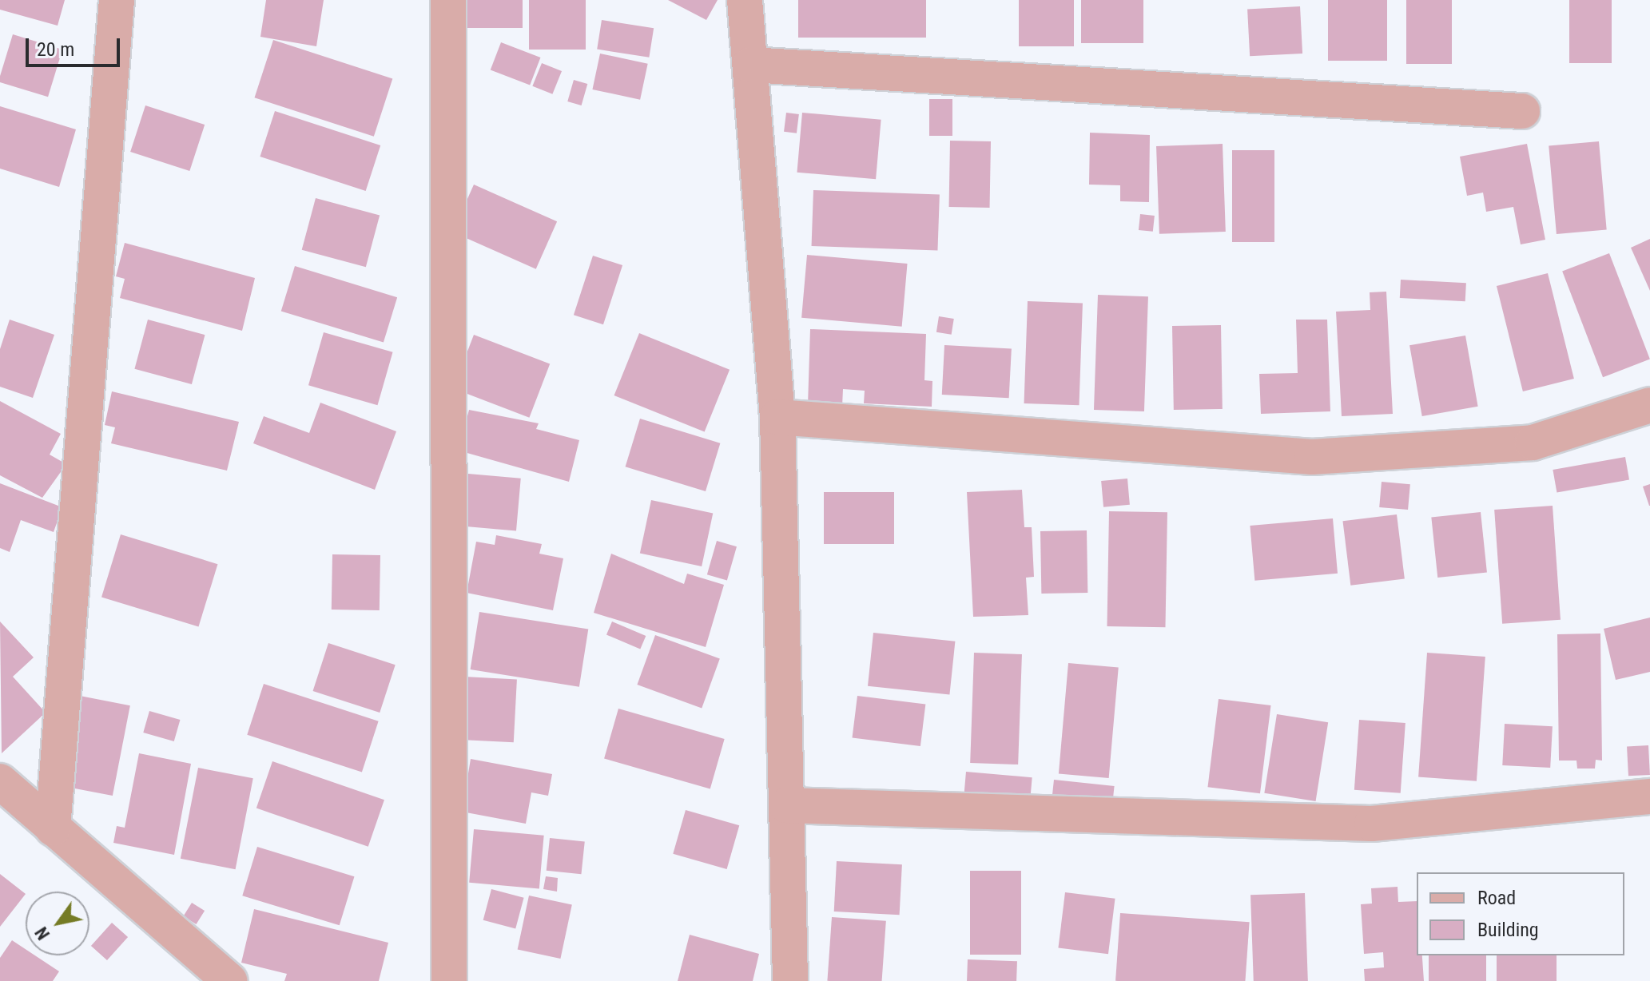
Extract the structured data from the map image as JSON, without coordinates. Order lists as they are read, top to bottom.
{
  "legend": ["Road", "Building"],
  "scale_bar": "20 m",
  "north": "bottom left"
}
